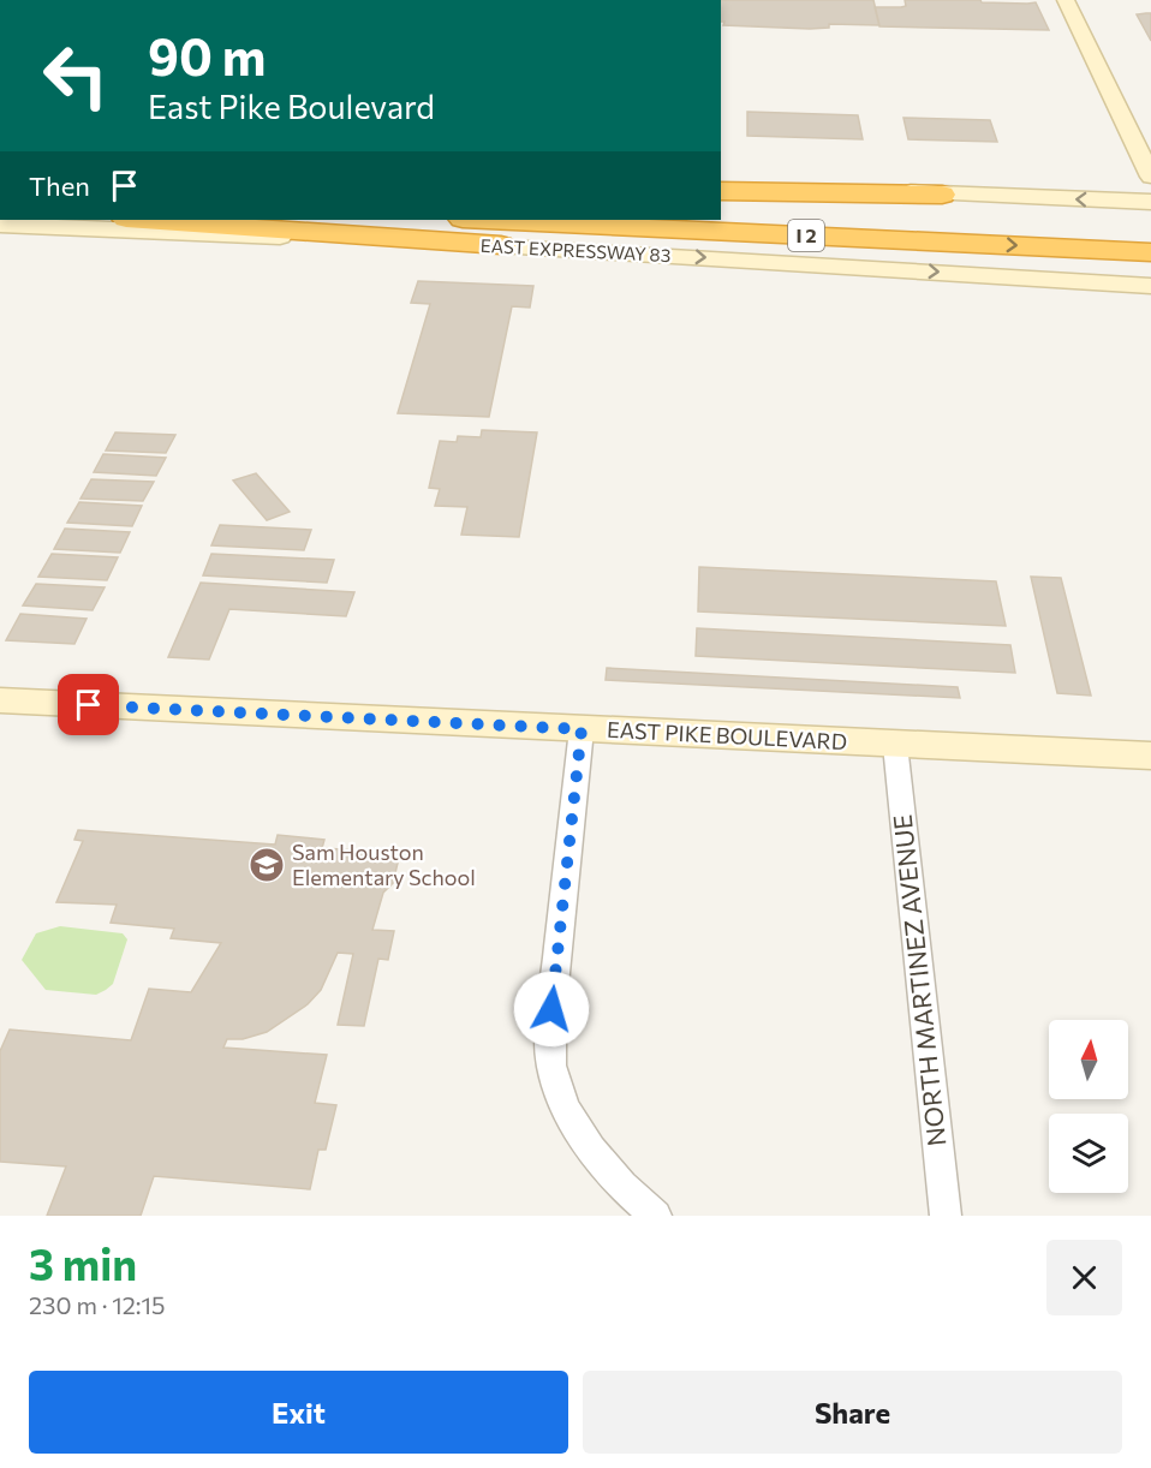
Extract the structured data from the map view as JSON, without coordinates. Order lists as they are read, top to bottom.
{
  "streets": {
    "highway": ["I 2"],
    "main road": ["EAST EXPRESSWAY 83", "EAST PIKE BOULEVARD"],
    "street": ["NORTH MARTINEZ AVENUE"]
  },
  "crossings": [
    ["EAST PIKE BOULEVARD", "NORTH MARTINEZ AVENUE"]
  ],
  "places": {
    "school or university": ["Sam Houston Elementary School"]
  },
  "north": "top",
  "page": {
    "turn": ["90 m", "East Pike Boulevard"],
    "then": "Then",
    "heading": ["3 min", "230 m · 12:15"],
    "buttons": ["Exit", "Share"]
  }
}
